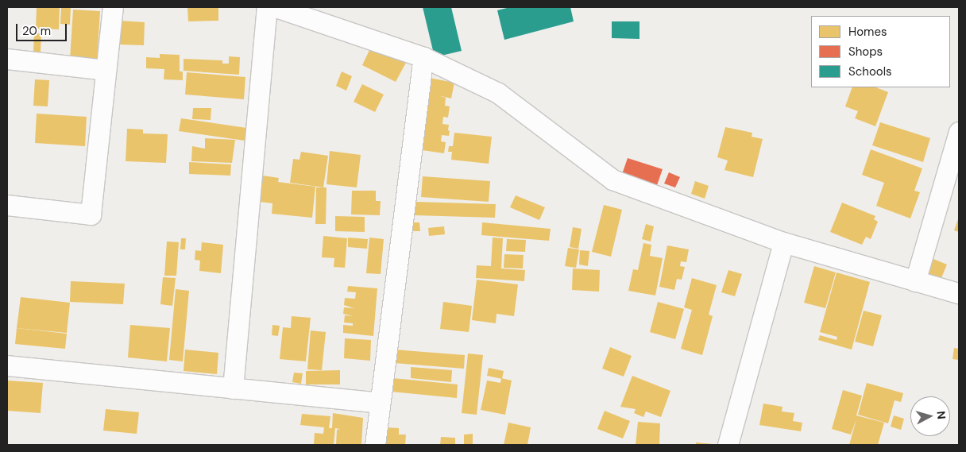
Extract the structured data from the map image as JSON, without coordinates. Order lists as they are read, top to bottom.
{
  "legend": ["Homes", "Shops", "Schools"],
  "scale_bar": "20 m",
  "north": "right"
}
